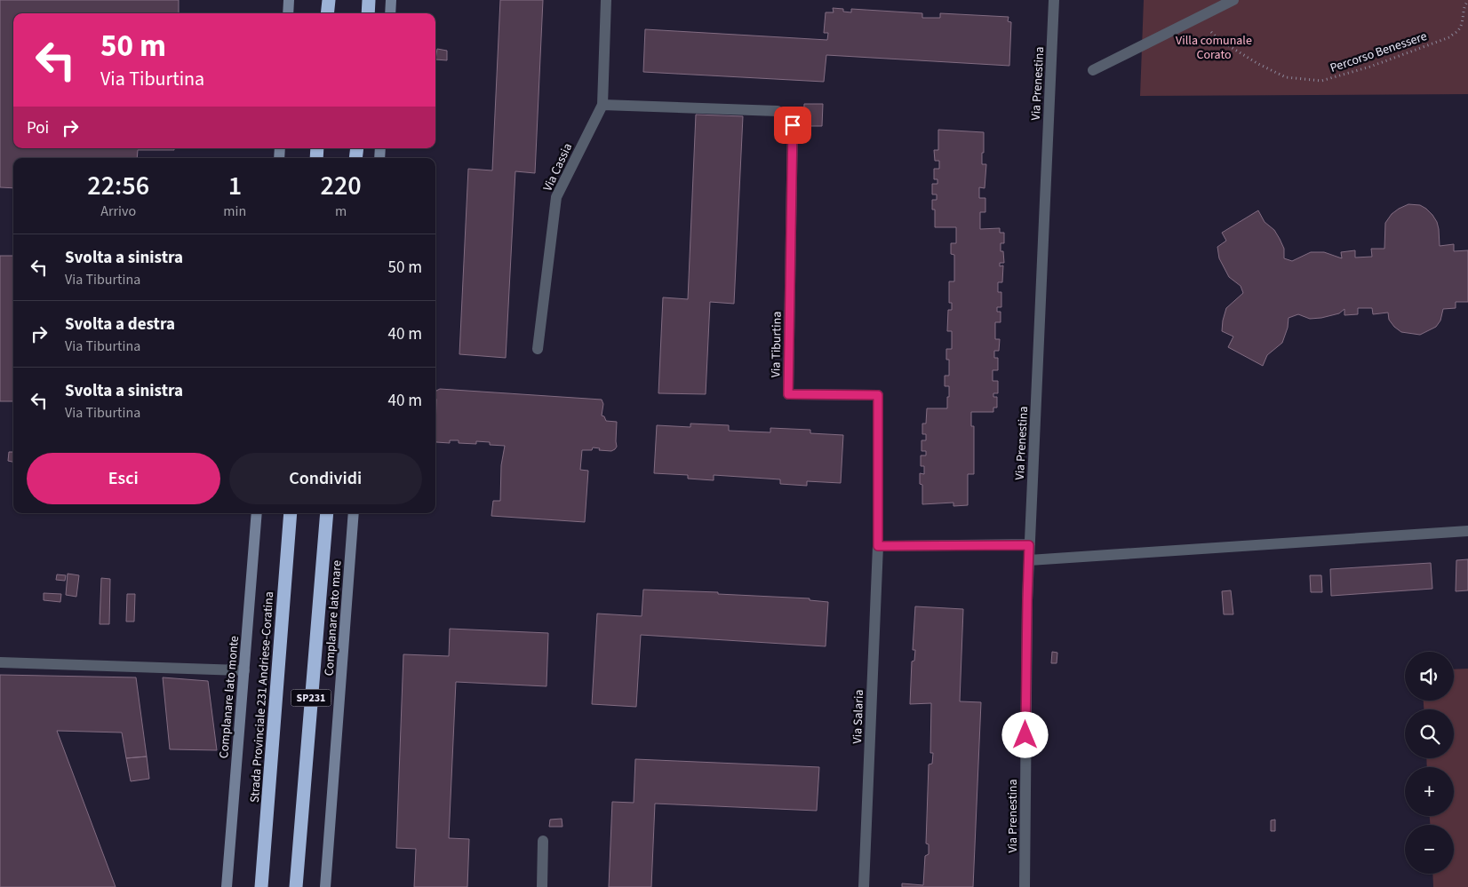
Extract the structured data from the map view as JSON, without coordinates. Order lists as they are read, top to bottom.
{
  "streets": {
    "highway": ["Strada Provinciale 231 Andriese-Coratina", "SP231"],
    "street": [
      "Via Prenestina",
      "Via Cassia",
      "Via Tiburtina",
      "Complanare lato mare",
      "Complanare lato monte",
      "Via Salaria"
    ],
    "path": ["Percorso Benessere"]
  },
  "crossings": [
    ["Via Cassia", "Via Tiburtina"],
    ["Via Tiburtina", "Via Salaria"]
  ],
  "parks": ["Villa comunale Corato"],
  "page": {
    "turn": ["50 m", "Via Tiburtina"],
    "then": "Poi",
    "eta": [
      "22:56",
      "Arrivo",
      "1",
      "min",
      "220",
      "m"
    ],
    "list": [
      {
        "name": "Svolta a sinistra",
        "note": "Via Tiburtina",
        "value": "50 m"
      },
      {
        "name": "Svolta a destra",
        "note": "Via Tiburtina",
        "value": "40 m"
      },
      {
        "name": "Svolta a sinistra",
        "note": "Via Tiburtina",
        "value": "40 m"
      }
    ],
    "buttons": ["Esci", "Condividi"],
    "map_buttons": ["+", "−"]
  }
}
